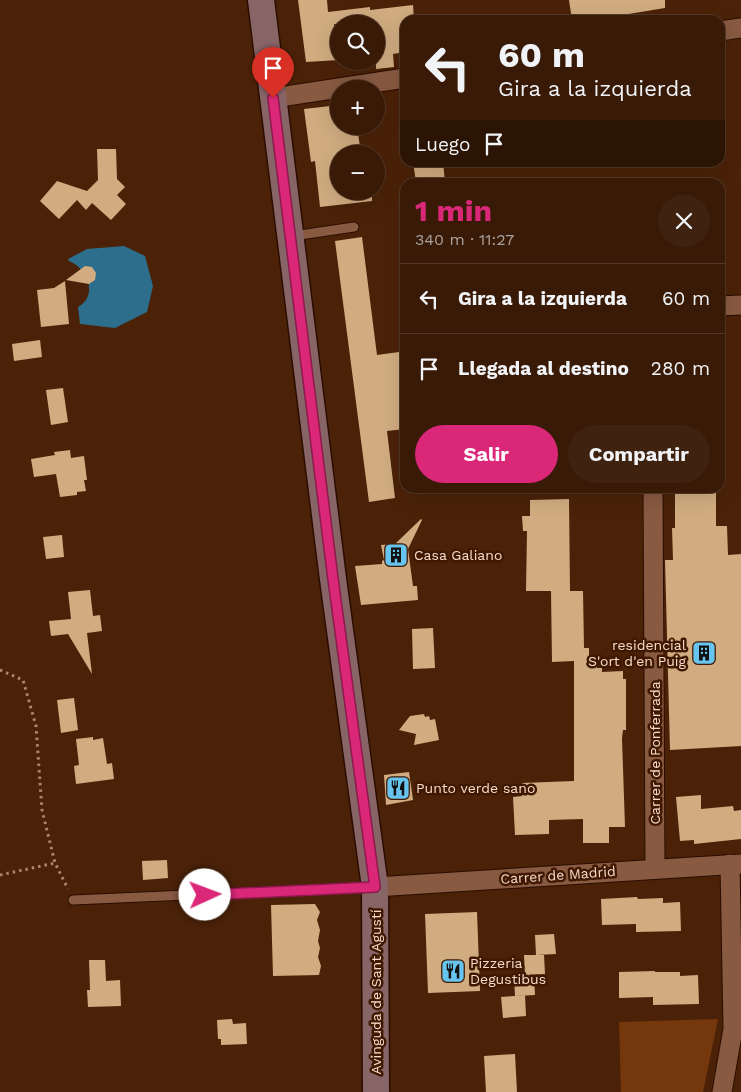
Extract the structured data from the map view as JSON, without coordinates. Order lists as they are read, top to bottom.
{
  "streets": {
    "street": ["Carrer de Ponferrada", "Carrer de Madrid", "Avinguda de Sant Agustí"]
  },
  "crossings": [
    ["Carrer de Ponferrada", "Carrer de Madrid"],
    ["Carrer de Madrid", "Avinguda de Sant Agustí"]
  ],
  "places": {
    "building": ["Casa Galiano", "residencial S'ort d'en Puig"],
    "restaurant": ["Punto verde sano", "Pizzeria Degustibus"]
  },
  "page": {
    "map_buttons": ["+", "−"],
    "turn": ["60 m", "Gira a la izquierda"],
    "then": "Luego",
    "heading": ["1 min", "340 m · 11:27"],
    "list": [
      {
        "name": "Gira a la izquierda",
        "value": "60 m"
      },
      {
        "name": "Llegada al destino",
        "value": "280 m"
      }
    ],
    "buttons": ["Salir", "Compartir"]
  }
}
